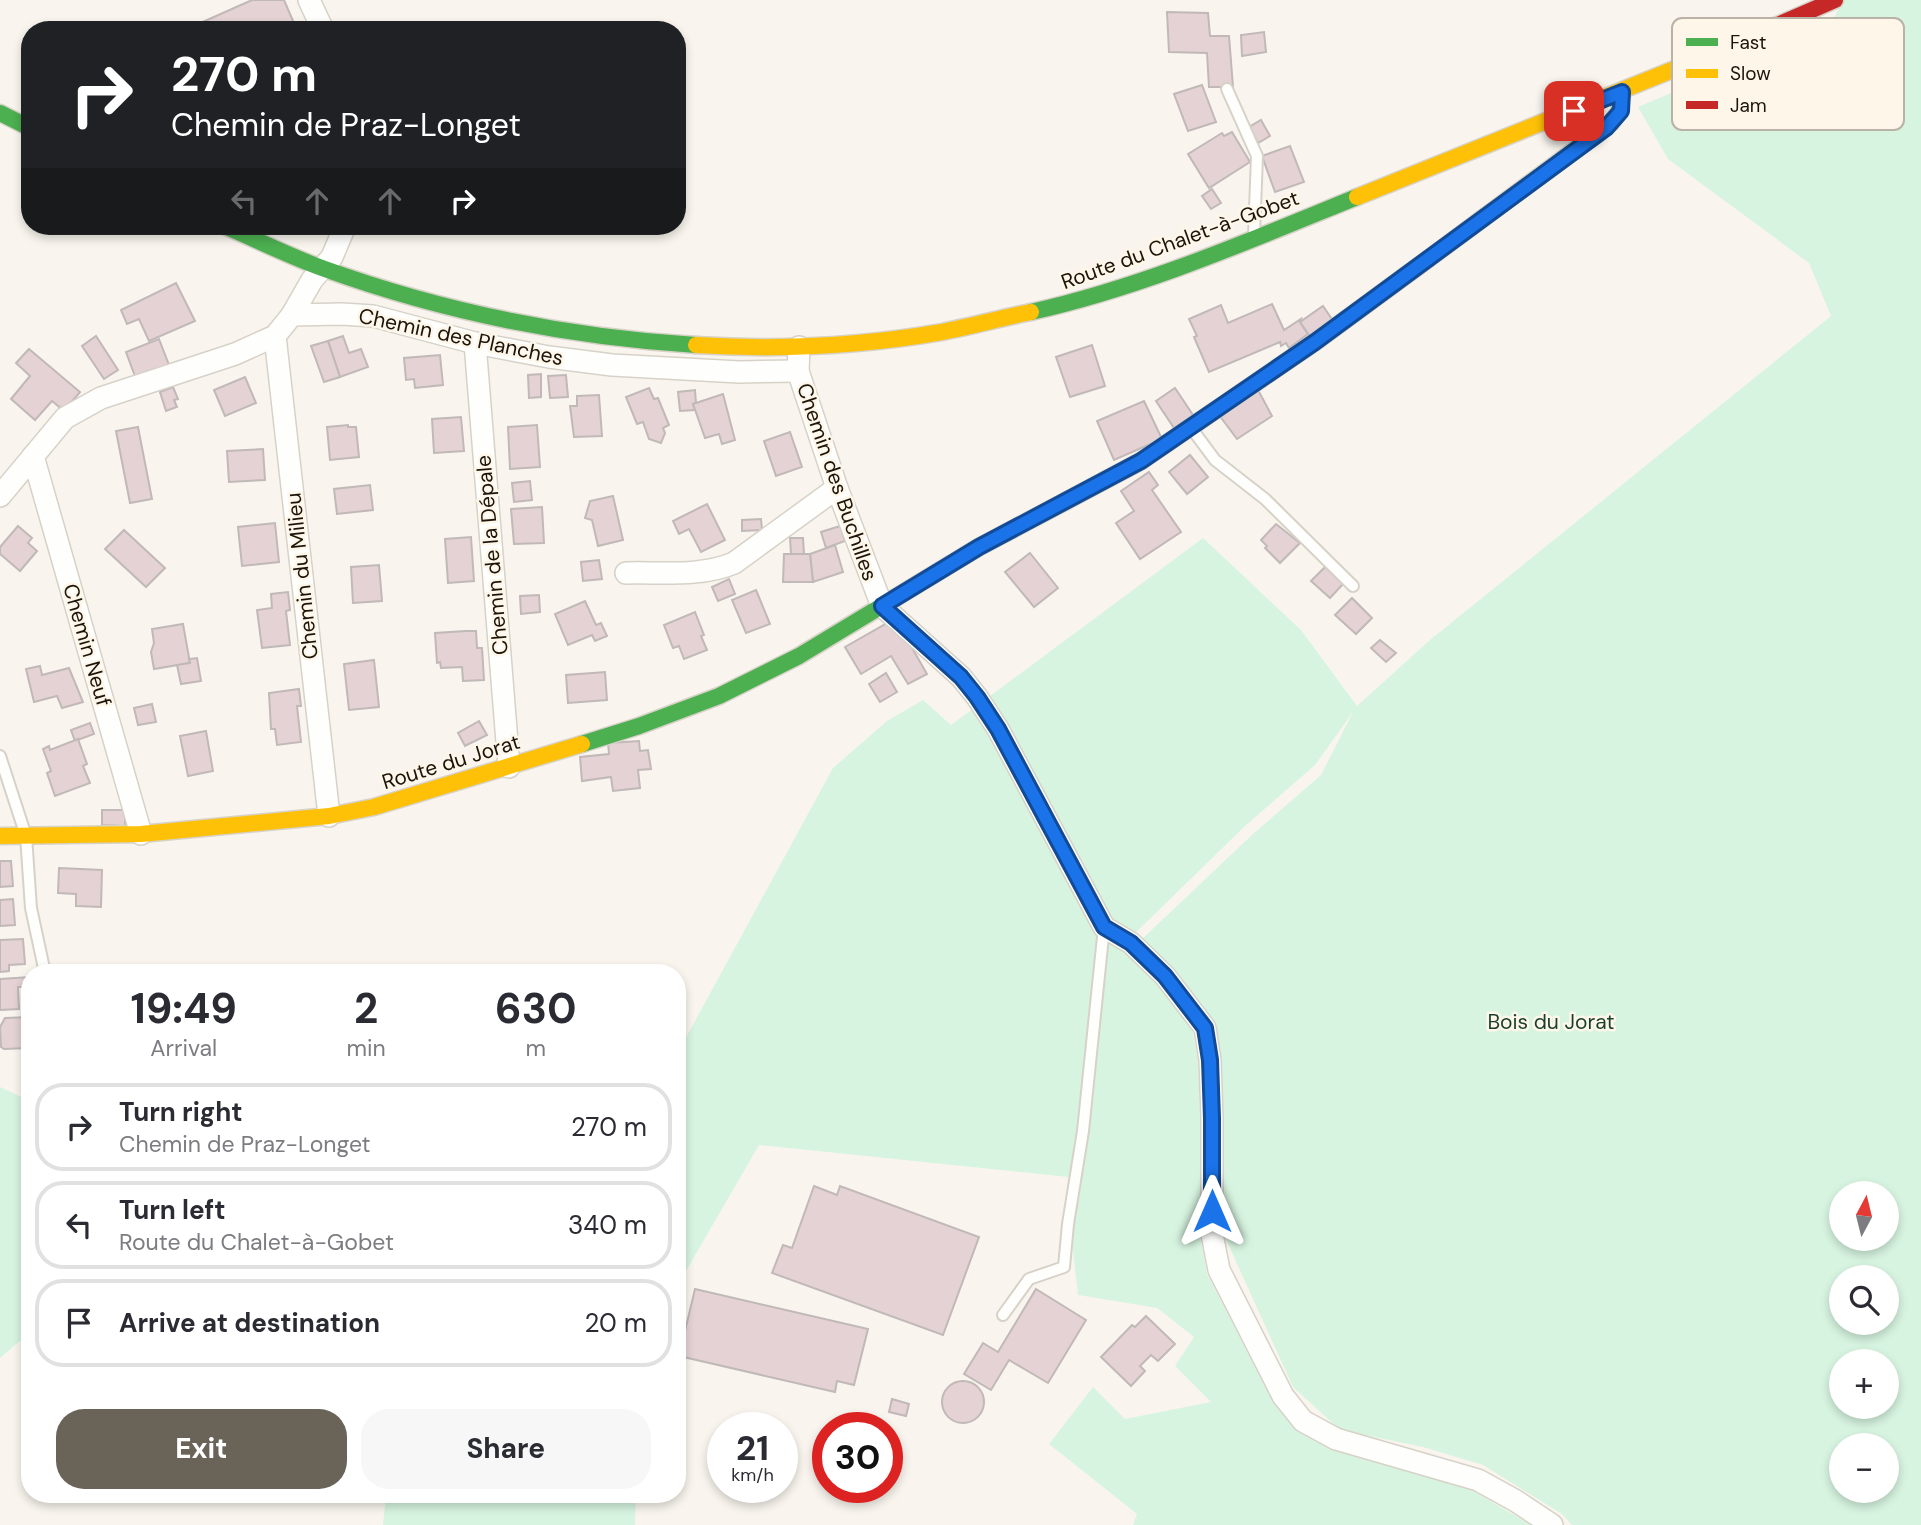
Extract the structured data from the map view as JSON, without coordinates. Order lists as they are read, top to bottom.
{
  "streets": {
    "street": [
      "Route du Chalet-à-Gobet",
      "Chemin des Planches",
      "Chemin des Buchilles",
      "Chemin de la Dépale",
      "Chemin du Milieu",
      "Chemin Neuf",
      "Route du Jorat"
    ]
  },
  "crossings": [
    ["Route du Chalet-à-Gobet", "Chemin des Buchilles"],
    ["Route du Chalet-à-Gobet", "Route du Jorat"],
    ["Chemin des Planches", "Chemin des Buchilles"],
    ["Chemin des Planches", "Chemin de la Dépale"],
    ["Chemin des Buchilles", "Route du Jorat"],
    ["Chemin de la Dépale", "Route du Jorat"],
    ["Chemin du Milieu", "Route du Jorat"],
    ["Chemin Neuf", "Route du Jorat"]
  ],
  "parks": ["Bois du Jorat"],
  "legend": ["Fast", "Slow", "Jam"],
  "north": "top",
  "page": {
    "turn": ["270 m", "Chemin de Praz-Longet"],
    "eta": [
      "19:49",
      "Arrival",
      "2",
      "min",
      "630",
      "m"
    ],
    "list": [
      {
        "name": "Turn right",
        "note": "Chemin de Praz-Longet",
        "value": "270 m"
      },
      {
        "name": "Turn left",
        "note": "Route du Chalet-à-Gobet",
        "value": "340 m"
      },
      {
        "name": "Arrive at destination",
        "value": "20 m"
      }
    ],
    "map_buttons": ["+", "−"],
    "buttons": ["Exit", "Share"],
    "speed": "21 km/h",
    "limit": "30"
  }
}
